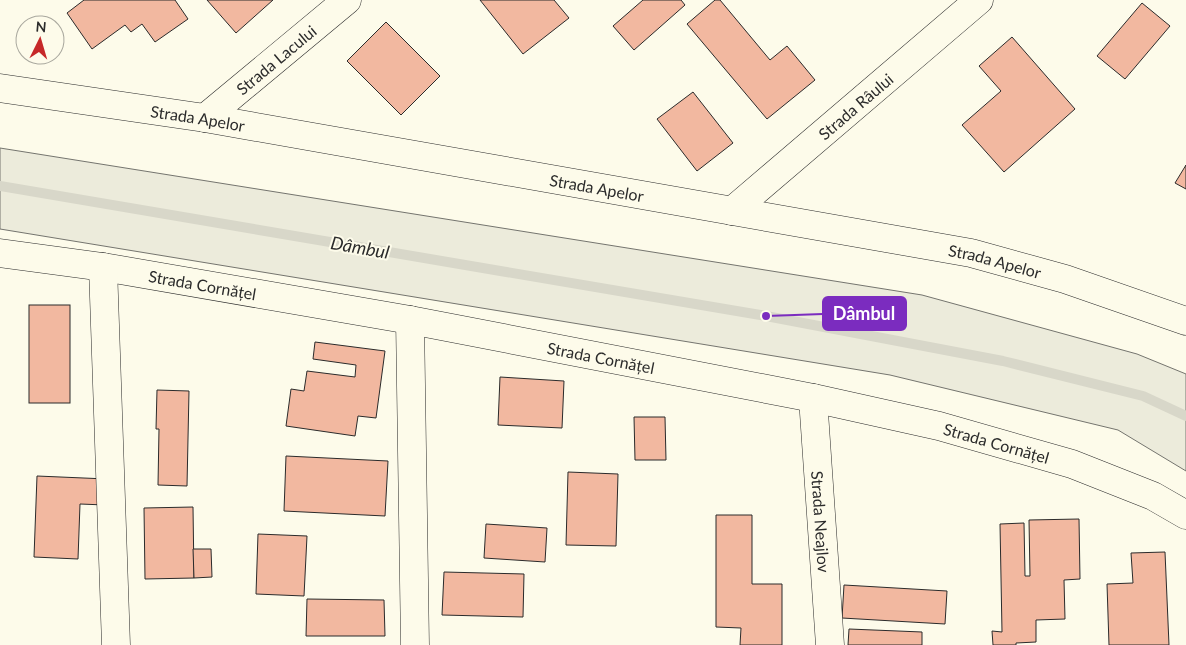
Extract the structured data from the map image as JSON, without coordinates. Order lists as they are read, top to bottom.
{
  "streets": {
    "street": [
      "Strada Lacului",
      "Strada Râului",
      "Strada Apelor",
      "Strada Cornățel",
      "Strada Neajlov"
    ]
  },
  "crossings": [
    ["Strada Lacului", "Strada Apelor"],
    ["Strada Râului", "Strada Apelor"],
    ["Strada Cornățel", "Strada Neajlov"]
  ],
  "water": ["Dâmbul"],
  "places": ["Dâmbul"],
  "north": "top"
}
